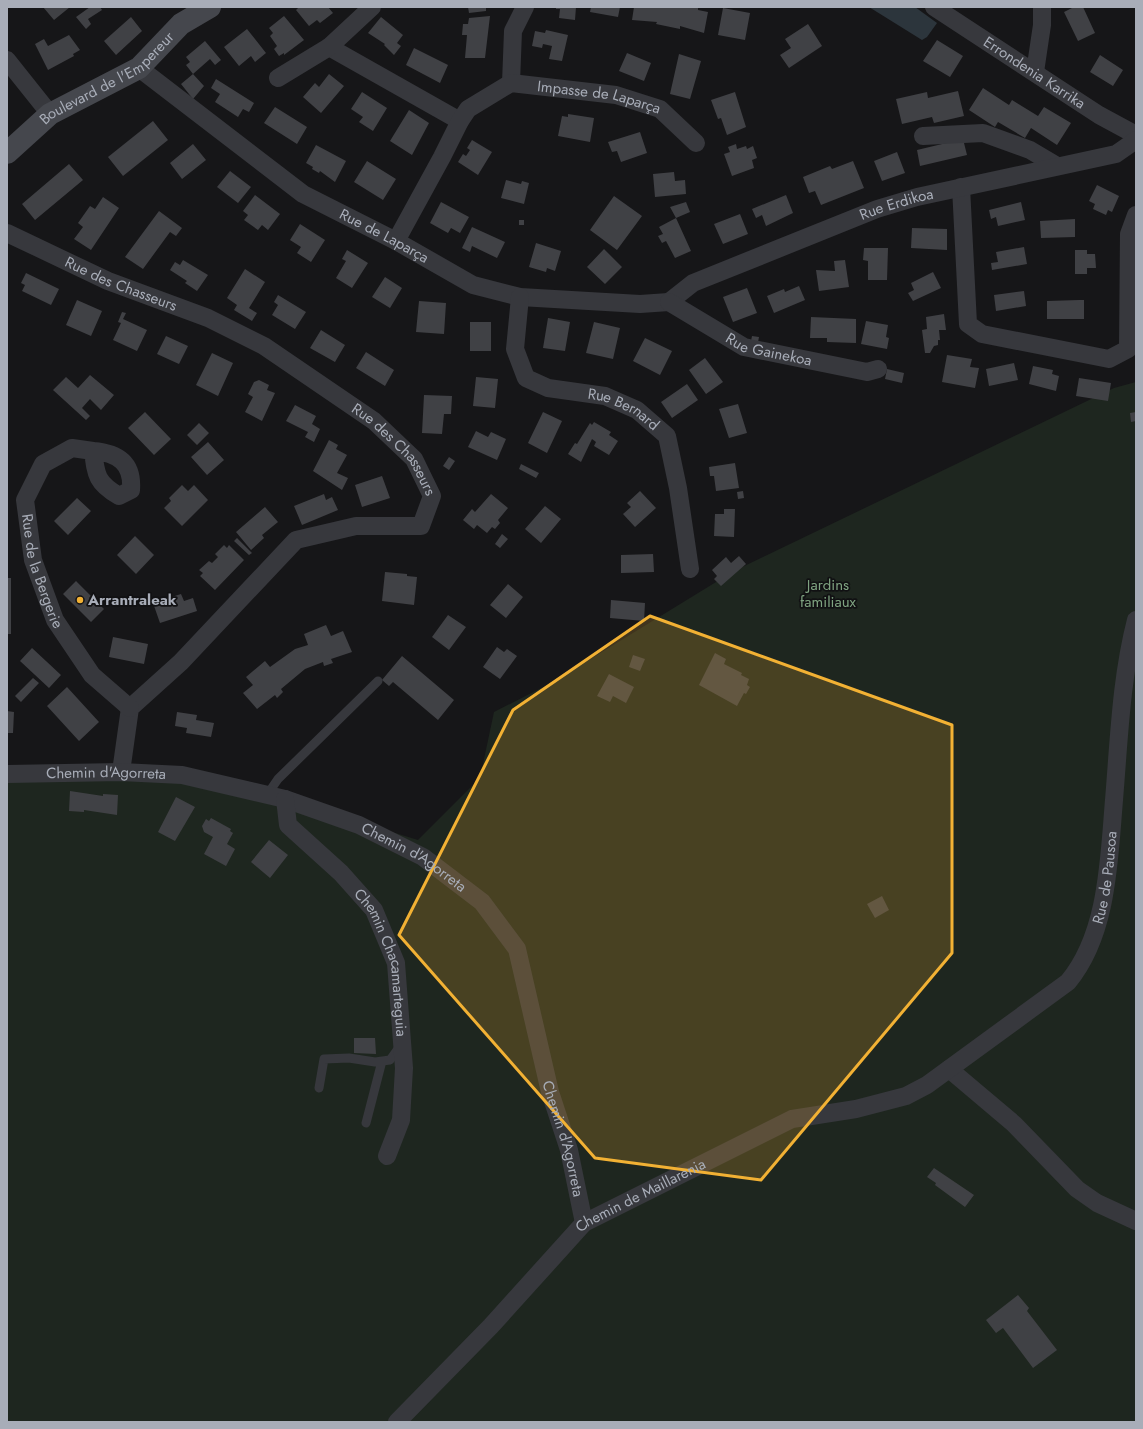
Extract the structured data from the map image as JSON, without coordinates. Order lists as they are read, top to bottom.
{
  "streets": {
    "main road": ["Boulevard de l'Empereur"],
    "street": [
      "Errondenia Karrika",
      "Impasse de Laparça",
      "Rue Erdikoa",
      "Rue de Laparça",
      "Rue des Chasseurs",
      "Rue Gainekoa",
      "Rue Bernard",
      "Rue de la Bergerie",
      "Chemin d'Agorreta",
      "Rue de Pausoa",
      "Chemin Chacamarteguia",
      "Chemin de Maillarenia"
    ]
  },
  "crossings": [
    ["Boulevard de l'Empereur", "Rue de Laparça"],
    ["Rue Erdikoa", "Rue de Laparça"],
    ["Rue Erdikoa", "Rue Gainekoa"],
    ["Rue de Laparça", "Rue Gainekoa"],
    ["Rue de Laparça", "Rue Bernard"],
    ["Rue des Chasseurs", "Rue de la Bergerie"],
    ["Chemin d'Agorreta", "Chemin Chacamarteguia"],
    ["Chemin d'Agorreta", "Chemin de Maillarenia"],
    ["Rue de Pausoa", "Chemin de Maillarenia"]
  ],
  "parks": ["Jardins familiaux"],
  "places": ["Arrantraleak"]
}
